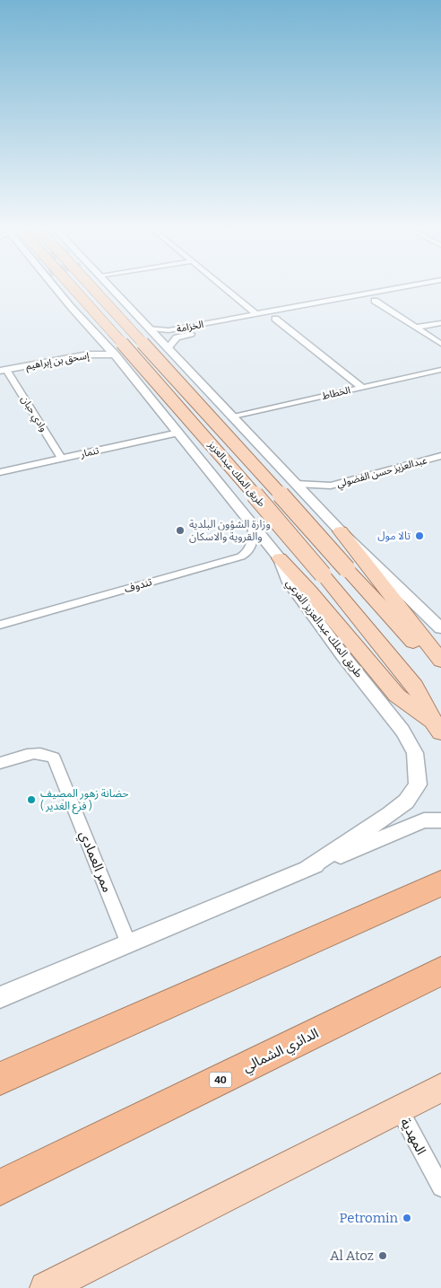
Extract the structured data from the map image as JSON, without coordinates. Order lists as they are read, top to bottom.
{
  "streets": {
    "highway": ["الدائري الشمالي", "40"],
    "main road": ["طريق الملك عبدالعزيز"],
    "street": [
      "الخزامة",
      "إسحق بن إبراهيم",
      "الخطاط",
      "وادي حبان",
      "تنمار",
      "عبدالعزيز حسن الفضولي",
      "تندوف",
      "طريق الملك عبدالعزيز الفرعي",
      "ممر العمادي",
      "المهدية"
    ]
  },
  "crossings": [
    ["إسحق بن إبراهيم", "وادي حبان"],
    ["إسحق بن إبراهيم", "طريق الملك عبدالعزيز الفرعي"],
    ["وادي حبان", "تنمار"],
    ["تنمار", "طريق الملك عبدالعزيز الفرعي"],
    ["تندوف", "طريق الملك عبدالعزيز الفرعي"]
  ],
  "places": [
    "وزارة الشؤون البلدية والقروية والاسكان",
    "تالا مول",
    "حضانة زهور المصيف ( فرع الغدير )",
    "Petromin",
    "Al Atoz"
  ]
}
